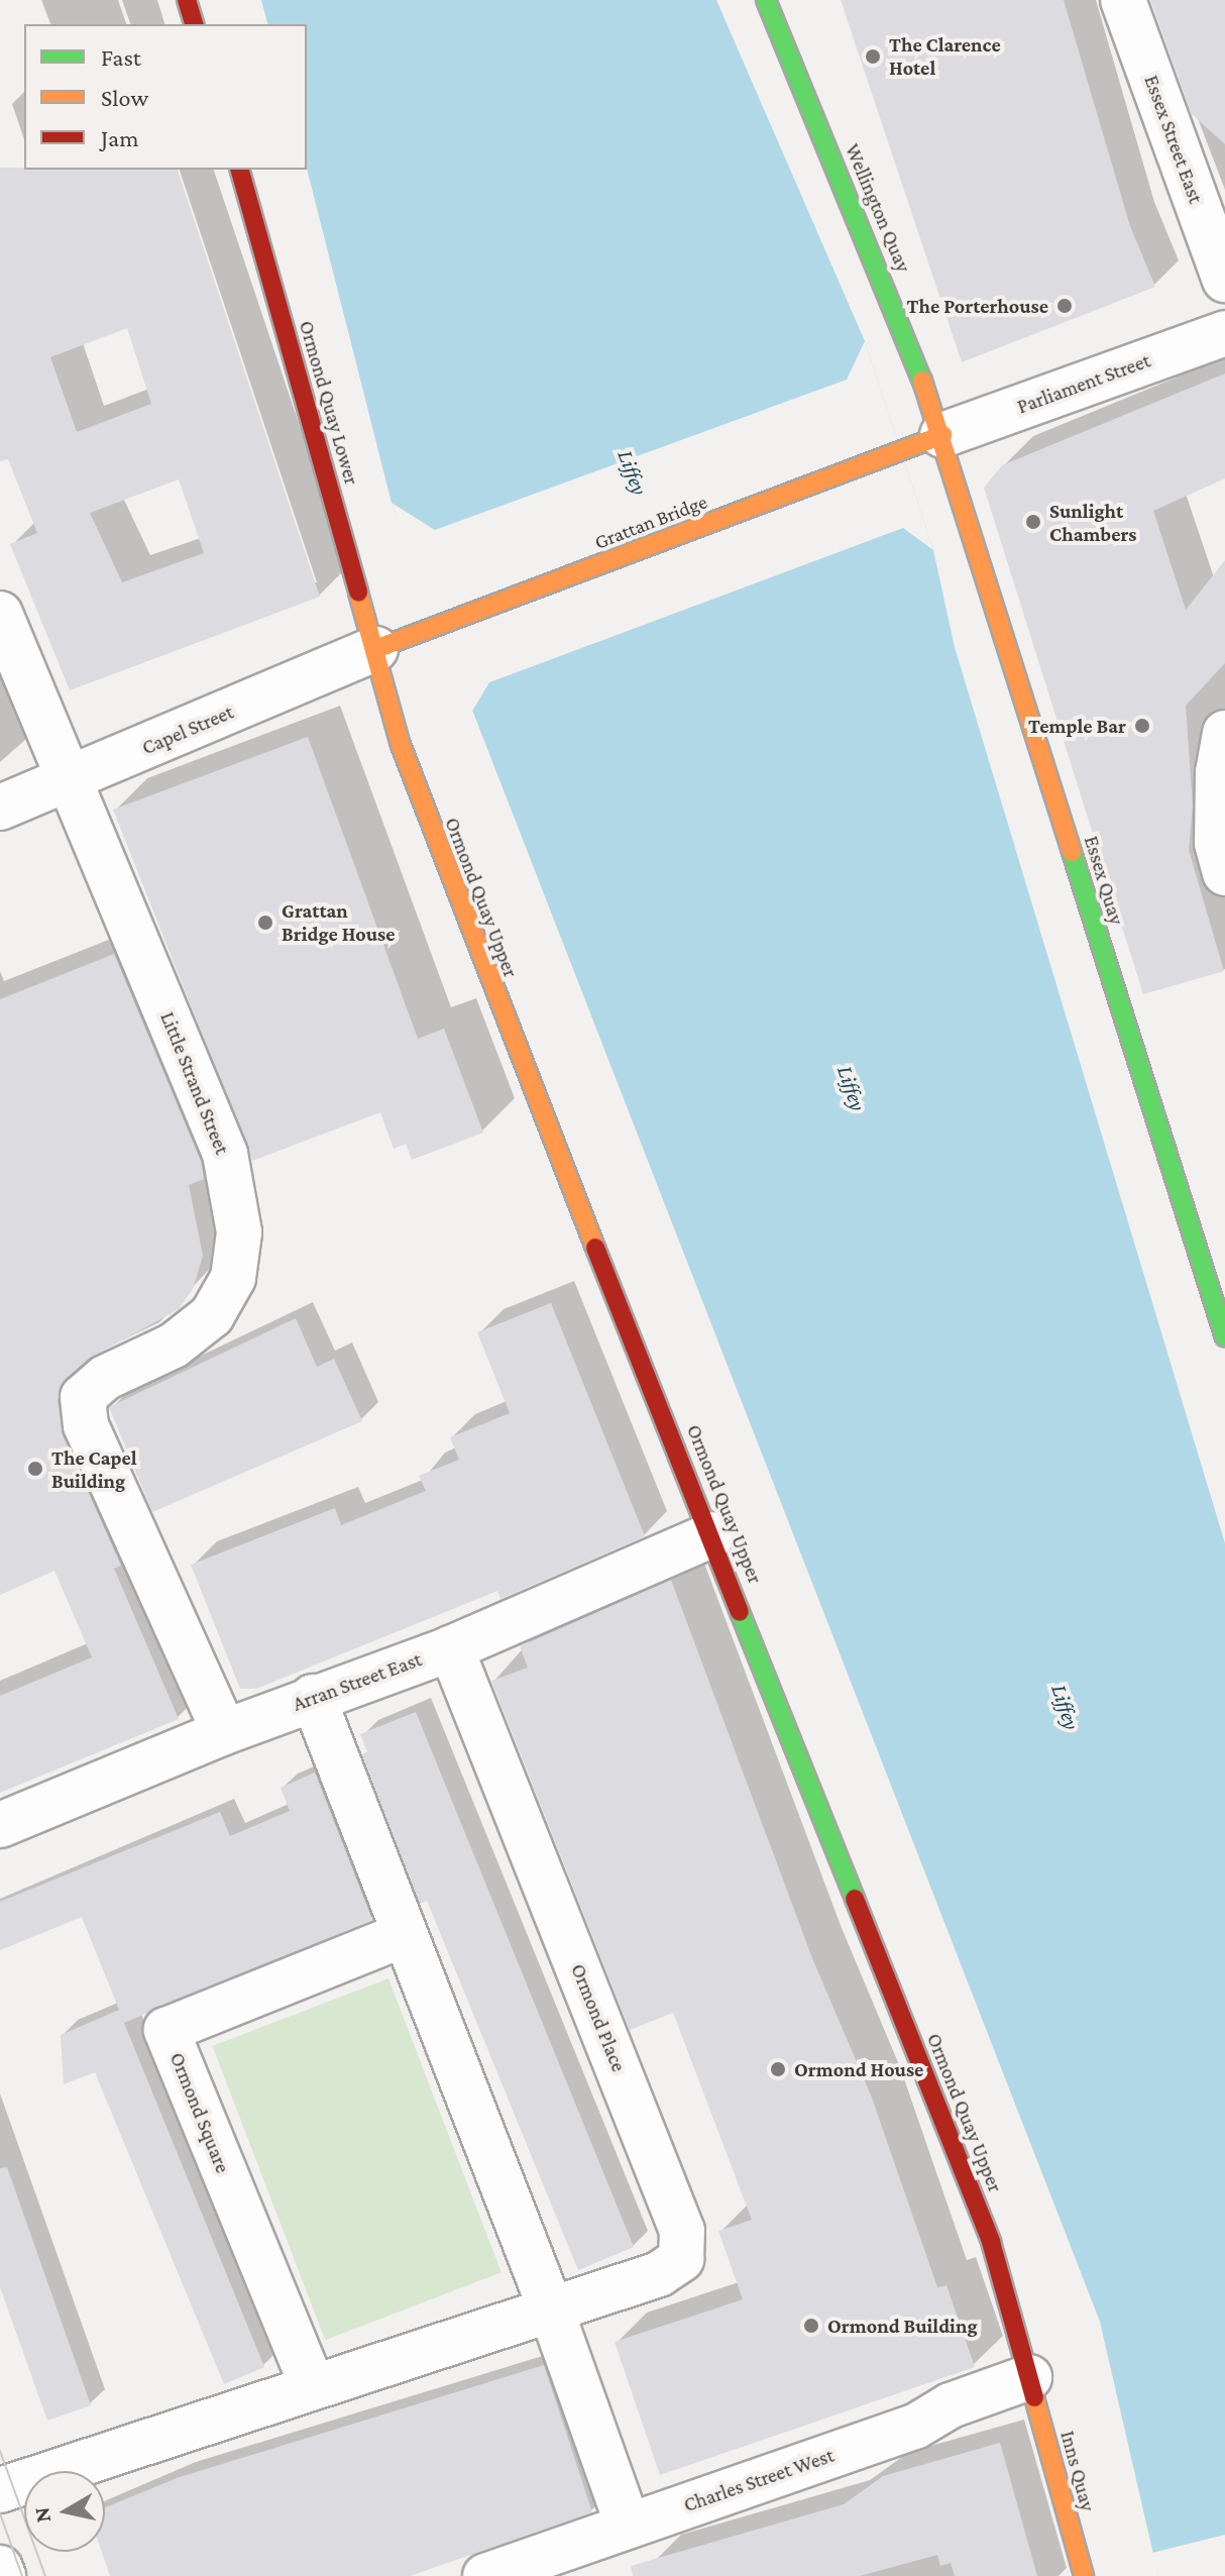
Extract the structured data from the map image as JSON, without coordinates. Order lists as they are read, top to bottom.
{
  "streets": {
    "main road": [
      "Wellington Quay",
      "Ormond Quay Lower",
      "Grattan Bridge",
      "Essex Quay",
      "Ormond Quay Upper",
      "Inns Quay"
    ],
    "street": [
      "Essex Street East",
      "Parliament Street",
      "Capel Street",
      "Little Strand Street",
      "Arran Street East",
      "Ormond Place",
      "Ormond Square",
      "Charles Street West"
    ]
  },
  "crossings": [
    ["Wellington Quay", "Parliament Street"],
    ["Wellington Quay", "Grattan Bridge"],
    ["Wellington Quay", "Essex Quay"],
    ["Parliament Street", "Grattan Bridge"],
    ["Parliament Street", "Essex Quay"],
    ["Ormond Quay Lower", "Grattan Bridge"],
    ["Ormond Quay Lower", "Capel Street"],
    ["Ormond Quay Lower", "Ormond Quay Upper"],
    ["Grattan Bridge", "Capel Street"],
    ["Grattan Bridge", "Essex Quay"],
    ["Grattan Bridge", "Ormond Quay Upper"],
    ["Capel Street", "Ormond Quay Upper"],
    ["Capel Street", "Little Strand Street"],
    ["Ormond Quay Upper", "Arran Street East"],
    ["Ormond Quay Upper", "Inns Quay"],
    ["Ormond Quay Upper", "Charles Street West"],
    ["Little Strand Street", "Arran Street East"],
    ["Arran Street East", "Ormond Place"],
    ["Inns Quay", "Charles Street West"]
  ],
  "water": ["Liffey"],
  "places": [
    "The Clarence Hotel",
    "The Porterhouse",
    "Sunlight Chambers",
    "Temple Bar",
    "Grattan Bridge House",
    "The Capel Building",
    "Ormond House",
    "Ormond Building"
  ],
  "legend": ["Fast", "Slow", "Jam"],
  "north": "left"
}
